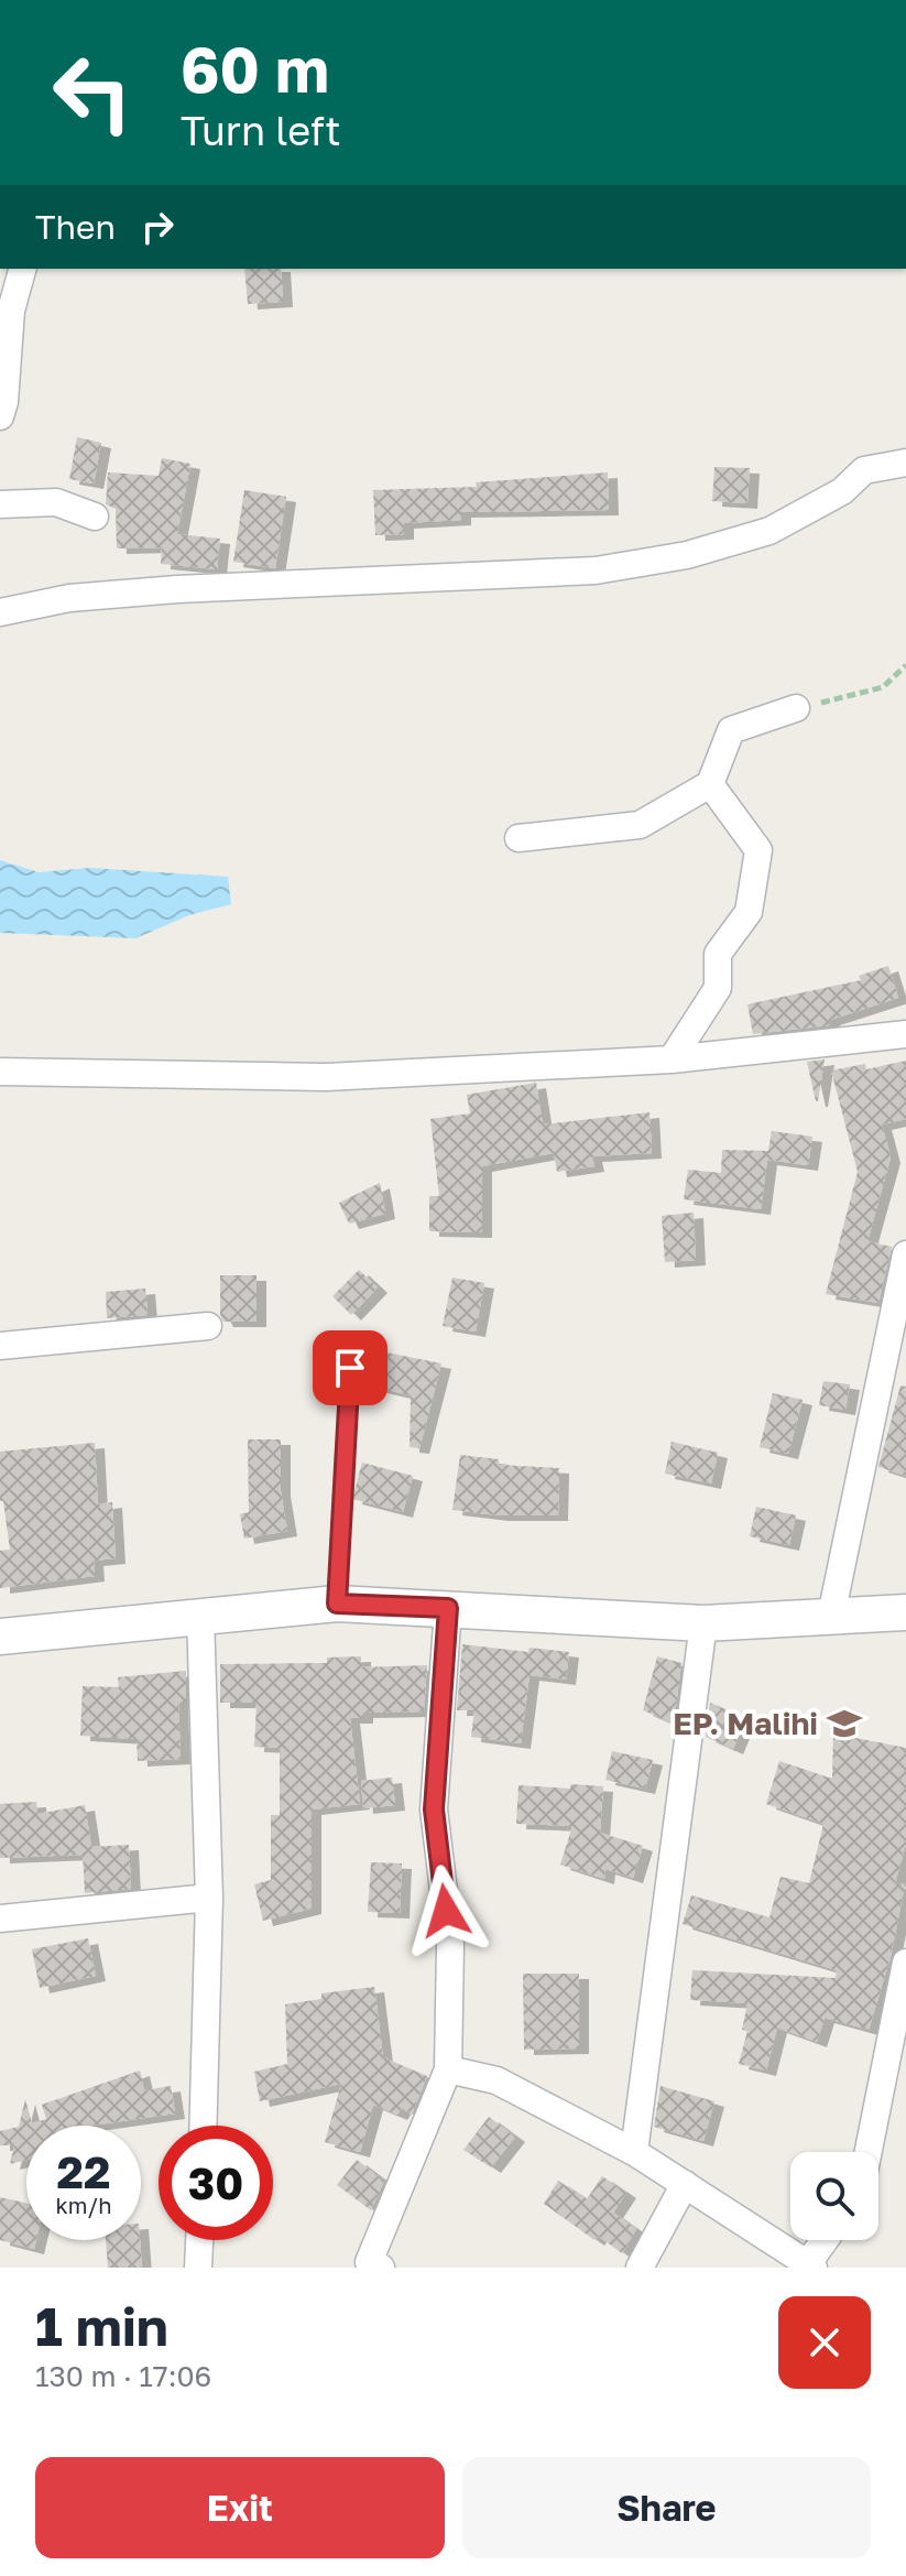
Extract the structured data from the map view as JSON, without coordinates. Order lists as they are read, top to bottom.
{
  "places": {
    "school or university": ["EP. Malihi"]
  },
  "page": {
    "turn": ["60 m", "Turn left"],
    "then": "Then",
    "speed": "22 km/h",
    "limit": "30",
    "heading": ["1 min", "130 m · 17:06"],
    "buttons": ["Exit", "Share"]
  }
}
